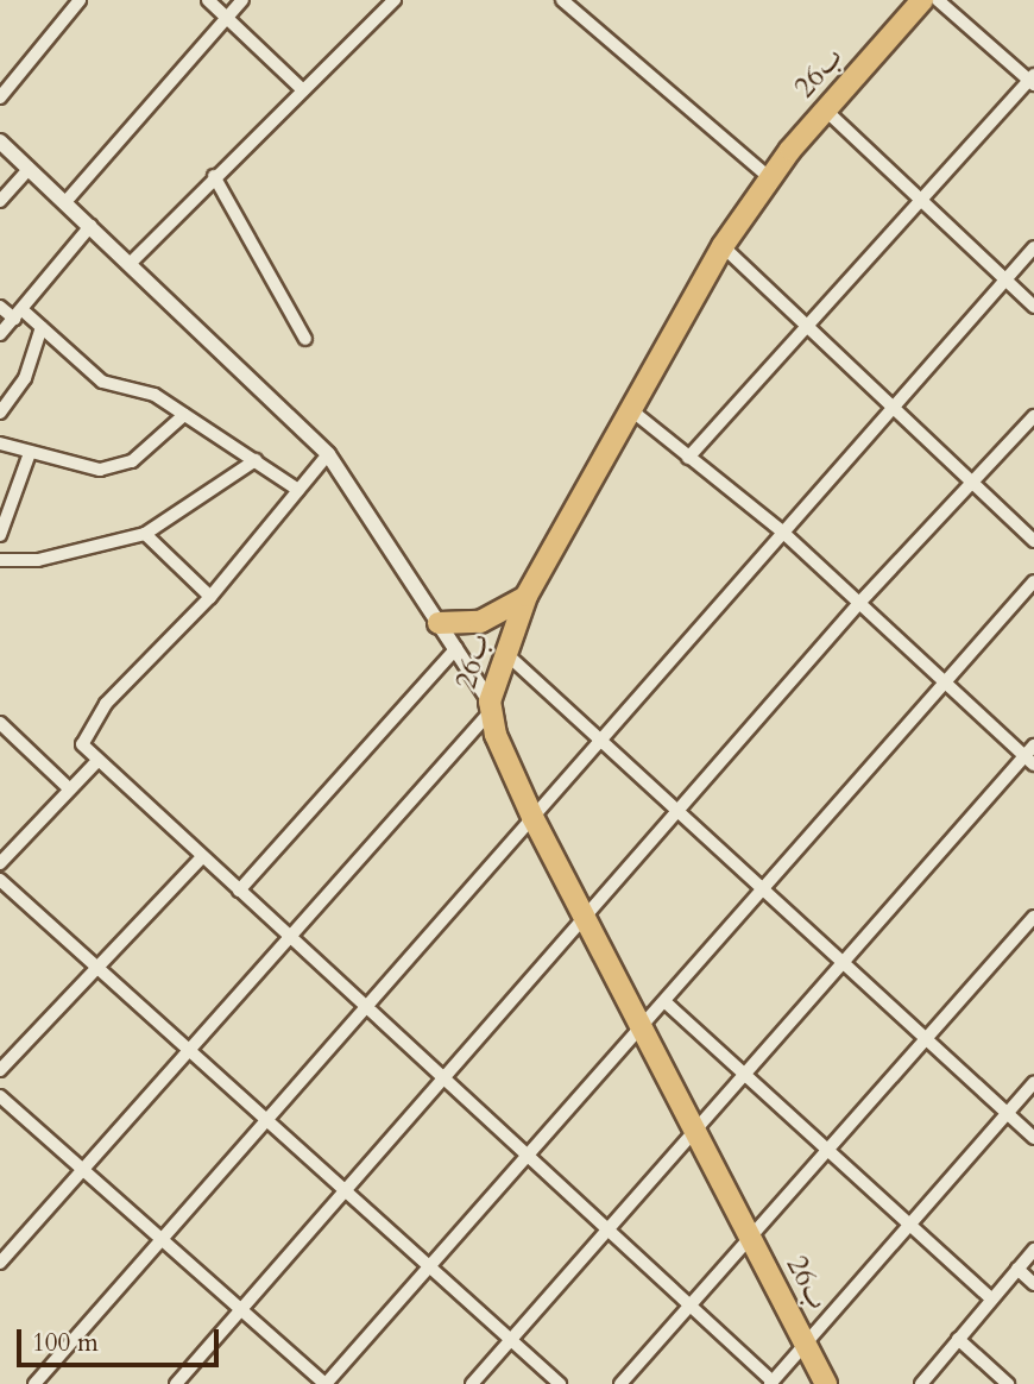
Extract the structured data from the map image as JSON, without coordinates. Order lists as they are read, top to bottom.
{
  "streets": {
    "highway": ["26ب"]
  },
  "scale_bar": "100 m"
}
